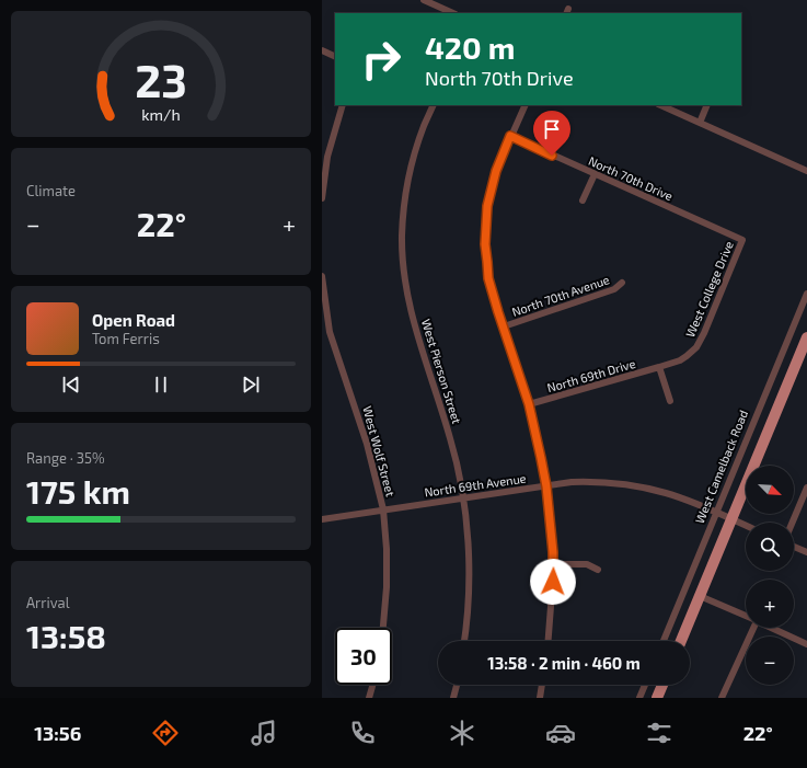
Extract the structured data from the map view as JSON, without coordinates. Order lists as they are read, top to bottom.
{
  "streets": {
    "street": [
      "North 70th Drive",
      "West College Drive",
      "North 70th Avenue",
      "West Pierson Street",
      "North 69th Drive",
      "West Wolf Street",
      "West Camelback Road",
      "North 69th Avenue"
    ]
  },
  "crossings": [
    ["North 70th Drive", "West College Drive"],
    ["West College Drive", "North 69th Drive"],
    ["West Pierson Street", "North 69th Avenue"],
    ["West Wolf Street", "North 69th Avenue"],
    ["West Camelback Road", "North 69th Avenue"]
  ],
  "north": "bottom right",
  "page": {
    "turn": ["420 m", "North 70th Drive"],
    "tile": [
      "Climate",
      ["Range · 35%", "175 km"],
      ["Arrival", "13:58"]
    ],
    "heat": ["−", "22°", "+"],
    "song": ["Open Road", "Tom Ferris"],
    "map_buttons": ["+", "−"],
    "limit": "30",
    "trip": "13:58 · 2 min · 460 m",
    "tabs": ["13:56", "22°"],
    "gauge": ["23", "km/h"]
  }
}
